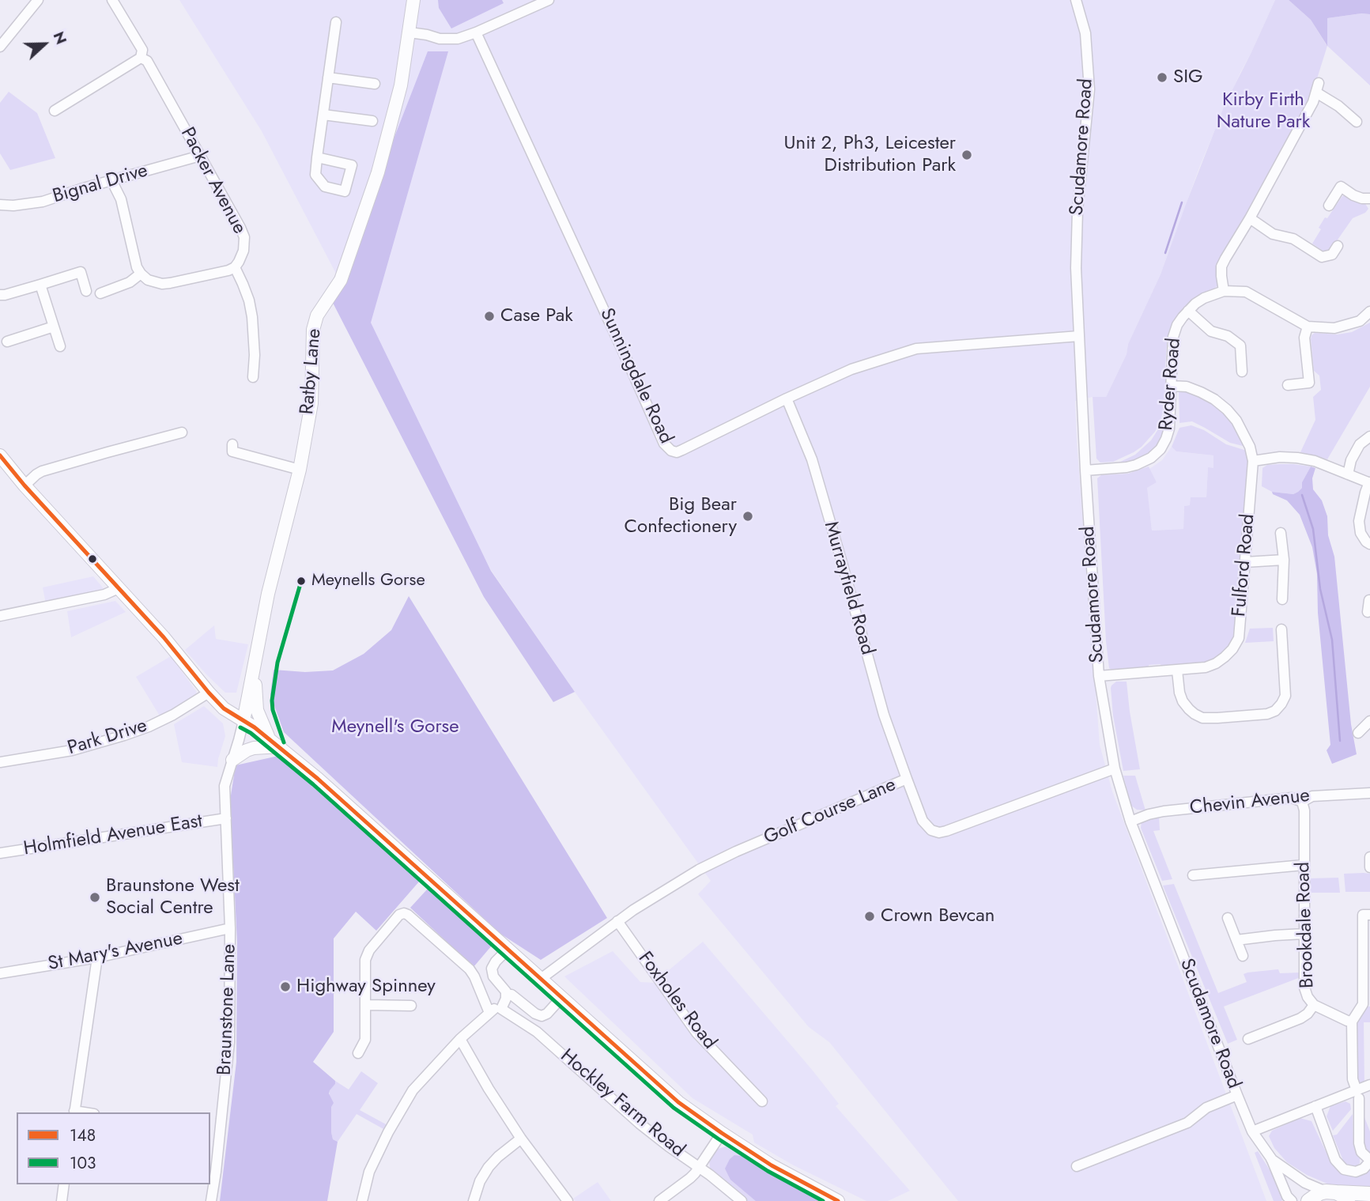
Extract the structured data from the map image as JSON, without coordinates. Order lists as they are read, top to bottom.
{
  "streets": {
    "main road": ["Ratby Lane"],
    "street": [
      "Scudamore Road",
      "Packer Avenue",
      "Bignal Drive",
      "Sunningdale Road",
      "Ryder Road",
      "Fulford Road",
      "Murrayfield Road",
      "Park Drive",
      "Chevin Avenue",
      "Golf Course Lane",
      "Holmfield Avenue East",
      "Brookdale Road",
      "St Mary's Avenue",
      "Foxholes Road",
      "Braunstone Lane",
      "Hockley Farm Road"
    ]
  },
  "crossings": [
    ["Scudamore Road", "Sunningdale Road"],
    ["Scudamore Road", "Ryder Road"],
    ["Scudamore Road", "Fulford Road"],
    ["Scudamore Road", "Chevin Avenue"],
    ["Scudamore Road", "Golf Course Lane"],
    ["Packer Avenue", "Bignal Drive"],
    ["Ratby Lane", "Braunstone Lane"],
    ["Sunningdale Road", "Murrayfield Road"],
    ["Ryder Road", "Fulford Road"],
    ["Murrayfield Road", "Golf Course Lane"],
    ["Chevin Avenue", "Brookdale Road"],
    ["Golf Course Lane", "Foxholes Road"],
    ["Holmfield Avenue East", "Braunstone Lane"],
    ["St Mary's Avenue", "Braunstone Lane"]
  ],
  "parks": ["Kirby Firth Nature Park", "Meynell's Gorse"],
  "places": [
    "SIG",
    "Unit 2, Ph3, Leicester Distribution Park",
    "Case Pak",
    "Big Bear Confectionery",
    "Meynells Gorse",
    "Braunstone West Social Centre",
    "Crown Bevcan",
    "Highway Spinney"
  ],
  "lines": ["transit line 148", "transit line 103"],
  "legend": ["148", "103"],
  "north": "right"
}
